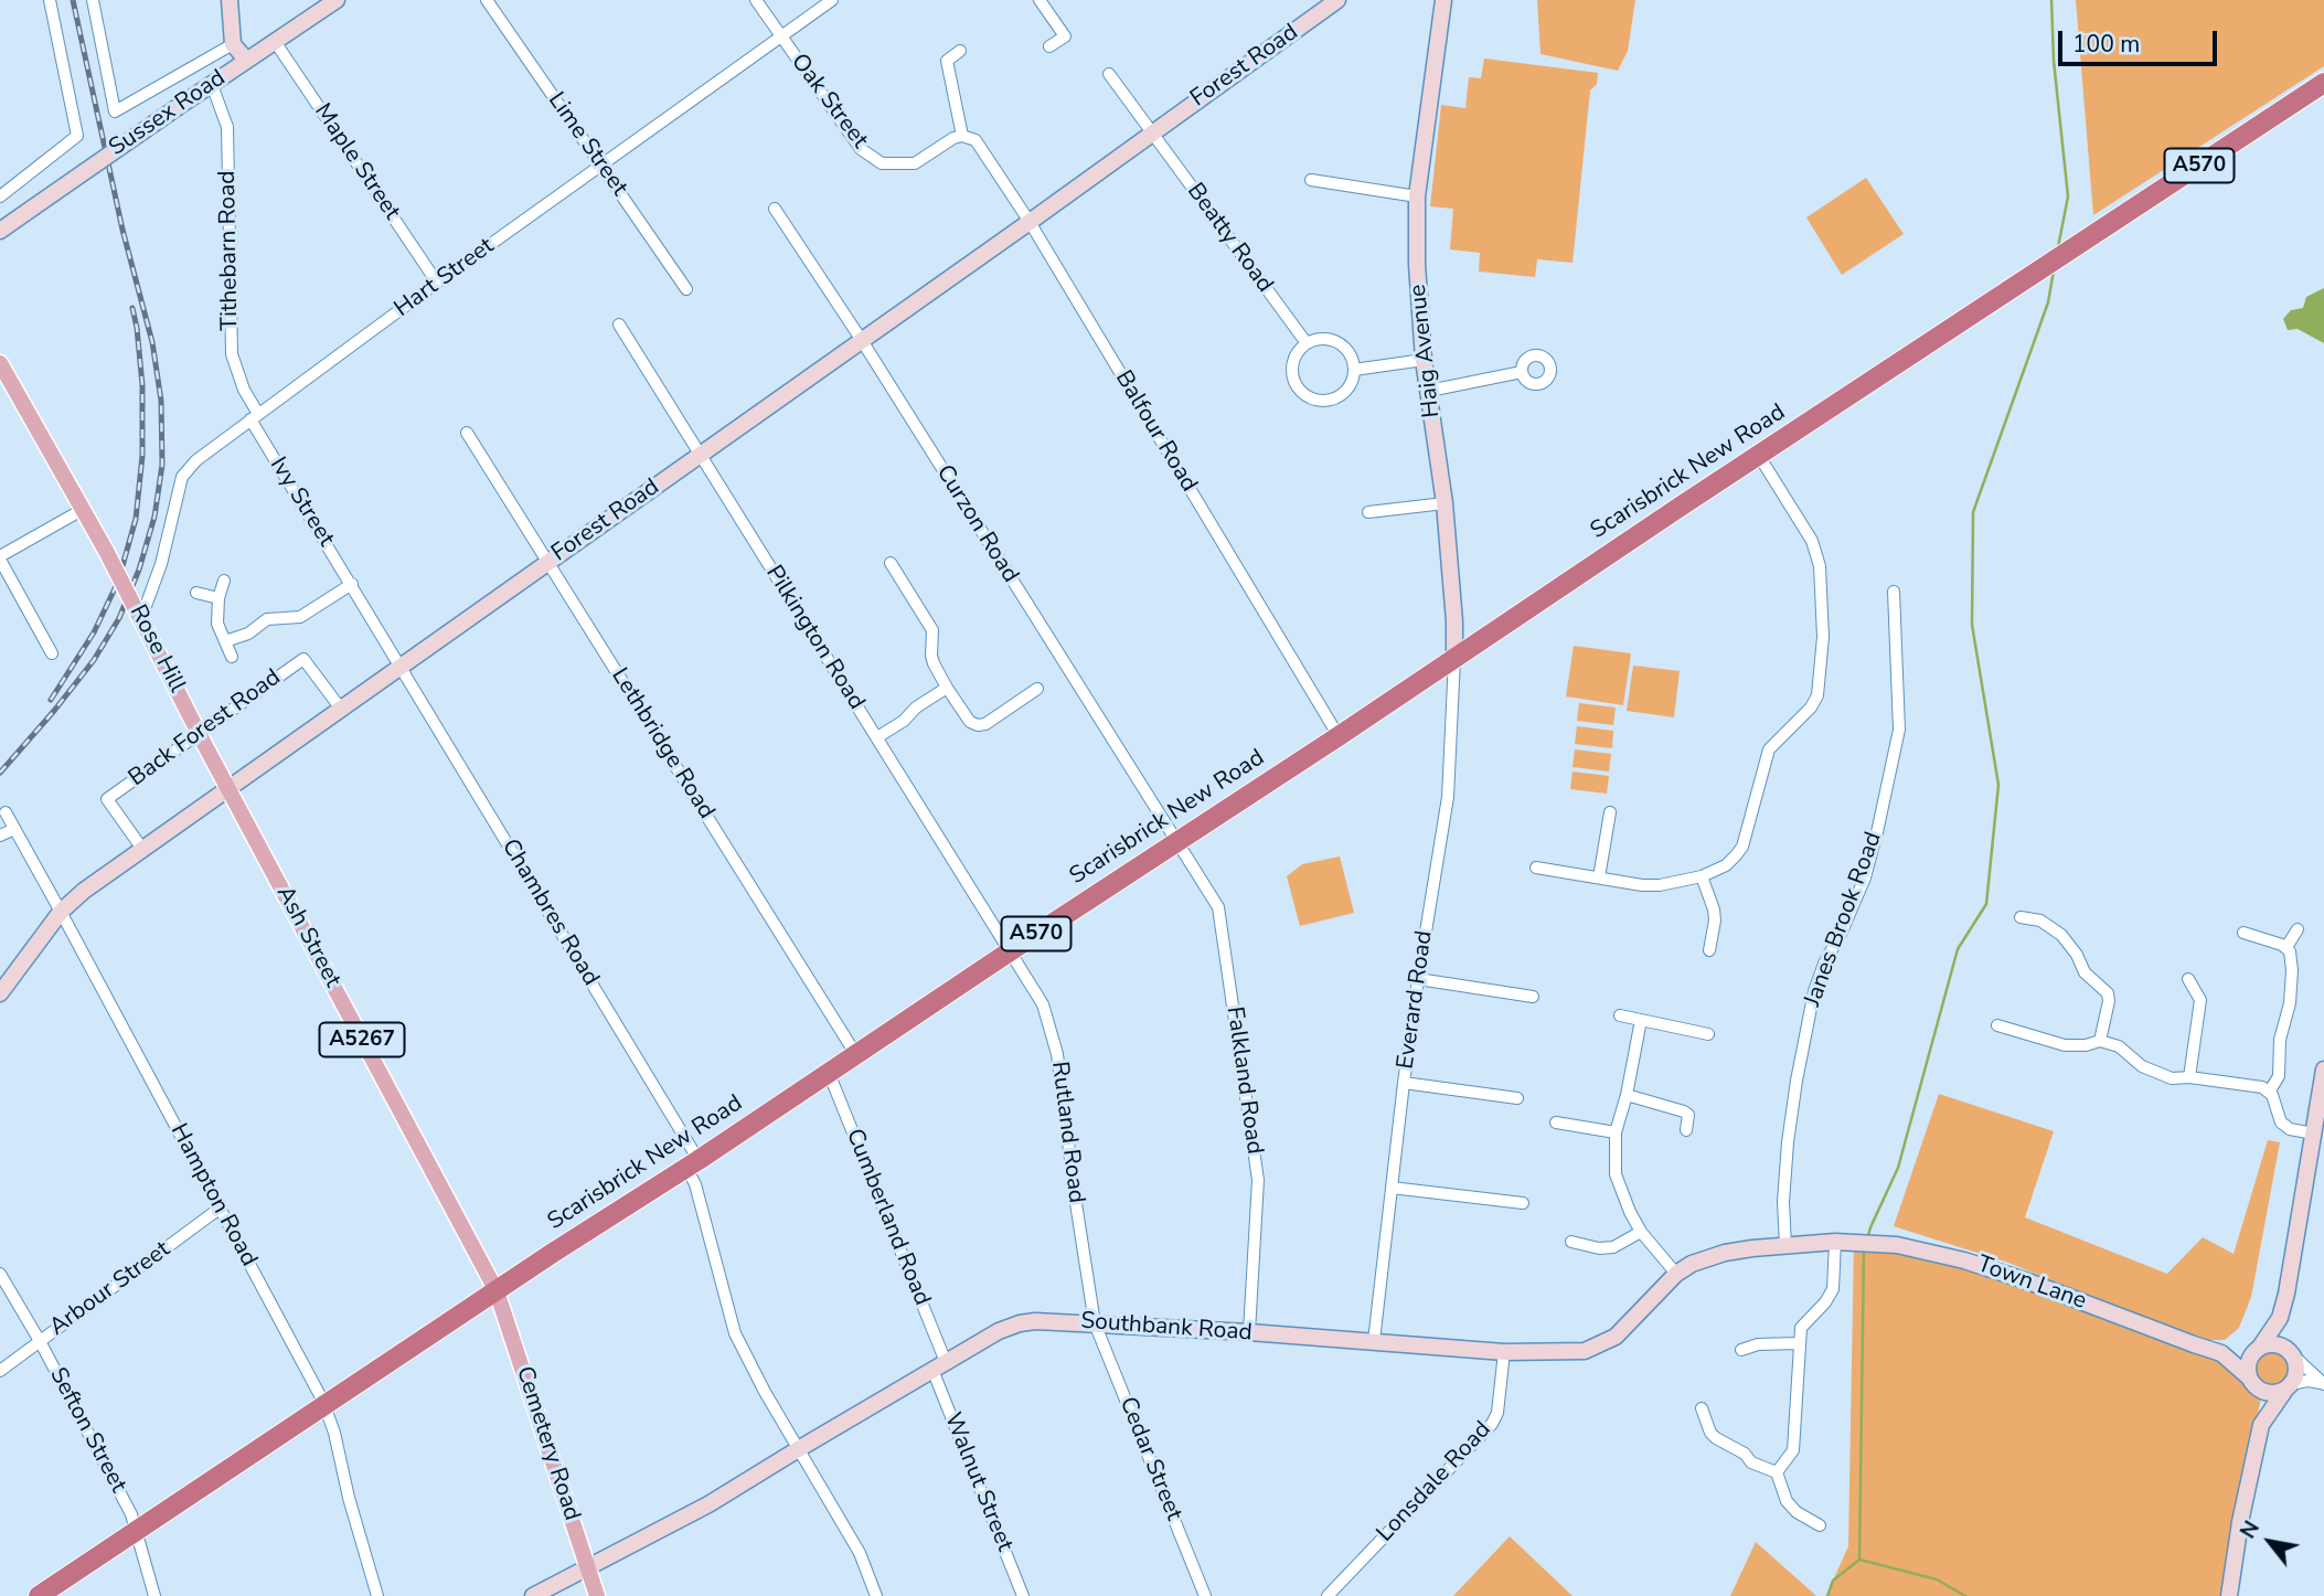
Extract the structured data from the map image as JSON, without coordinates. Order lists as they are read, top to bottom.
{
  "streets": {
    "highway": ["A570", "Scarisbrick New Road"],
    "main road": [
      "Rose Hill",
      "Ash Street",
      "A5267",
      "Cemetery Road"
    ],
    "street": [
      "Forest Road",
      "Oak Street",
      "Sussex Road",
      "Lime Street",
      "Maple Street",
      "Beatty Road",
      "Tithebarn Road",
      "Hart Street",
      "Haig Avenue",
      "Balfour Road",
      "Ivy Street",
      "Curzon Road",
      "Pilkington Road",
      "Back Forest Road",
      "Lethbridge Road",
      "Chambres Road",
      "Janes Brook Road",
      "Everard Road",
      "Falkland Road",
      "Rutland Road",
      "Hampton Road",
      "Cumberland Road",
      "Town Lane",
      "Arbour Street",
      "Southbank Road",
      "Sefton Street",
      "Cedar Street",
      "Walnut Street",
      "Lonsdale Road"
    ]
  },
  "crossings": [
    ["Forest Road", "Beatty Road"],
    ["Forest Road", "Balfour Road"],
    ["Forest Road", "Ivy Street"],
    ["Forest Road", "Curzon Road"],
    ["Forest Road", "Pilkington Road"],
    ["Forest Road", "Rose Hill"],
    ["Forest Road", "Back Forest Road"],
    ["Forest Road", "Lethbridge Road"],
    ["Forest Road", "Chambres Road"],
    ["Forest Road", "Ash Street"],
    ["Forest Road", "Hampton Road"],
    ["Oak Street", "Hart Street"],
    ["Oak Street", "Balfour Road"],
    ["Sussex Road", "Maple Street"],
    ["Sussex Road", "Tithebarn Road"],
    ["Lime Street", "Hart Street"],
    ["Maple Street", "Hart Street"],
    ["Tithebarn Road", "Hart Street"],
    ["Tithebarn Road", "Ivy Street"],
    ["Hart Street", "Ivy Street"],
    ["Hart Street", "Rose Hill"],
    ["Haig Avenue", "Scarisbrick New Road"],
    ["Haig Avenue", "Everard Road"],
    ["Balfour Road", "Scarisbrick New Road"],
    ["Scarisbrick New Road", "Curzon Road"],
    ["Scarisbrick New Road", "Pilkington Road"],
    ["Scarisbrick New Road", "Lethbridge Road"],
    ["Scarisbrick New Road", "Chambres Road"],
    ["Scarisbrick New Road", "Ash Street"],
    ["Scarisbrick New Road", "Everard Road"],
    ["Scarisbrick New Road", "Falkland Road"],
    ["Scarisbrick New Road", "Rutland Road"],
    ["Scarisbrick New Road", "Hampton Road"],
    ["Scarisbrick New Road", "Cumberland Road"],
    ["Scarisbrick New Road", "Sefton Street"],
    ["Scarisbrick New Road", "Cemetery Road"],
    ["Ivy Street", "Chambres Road"],
    ["Curzon Road", "Falkland Road"],
    ["Pilkington Road", "Rutland Road"],
    ["Rose Hill", "Ash Street"],
    ["Rose Hill", "A5267"],
    ["Chambres Road", "Southbank Road"],
    ["Janes Brook Road", "Southbank Road"],
    ["Ash Street", "Cemetery Road"],
    ["Everard Road", "Southbank Road"],
    ["Falkland Road", "Southbank Road"],
    ["Rutland Road", "Southbank Road"],
    ["Rutland Road", "Cedar Street"],
    ["Hampton Road", "Arbour Street"],
    ["Cumberland Road", "Southbank Road"],
    ["Cumberland Road", "Walnut Street"],
    ["Town Lane", "Southbank Road"],
    ["Arbour Street", "Sefton Street"],
    ["Southbank Road", "Cemetery Road"],
    ["Southbank Road", "Cedar Street"],
    ["Southbank Road", "Walnut Street"],
    ["Southbank Road", "Lonsdale Road"]
  ],
  "scale_bar": "100 m",
  "north": "top left"
}
